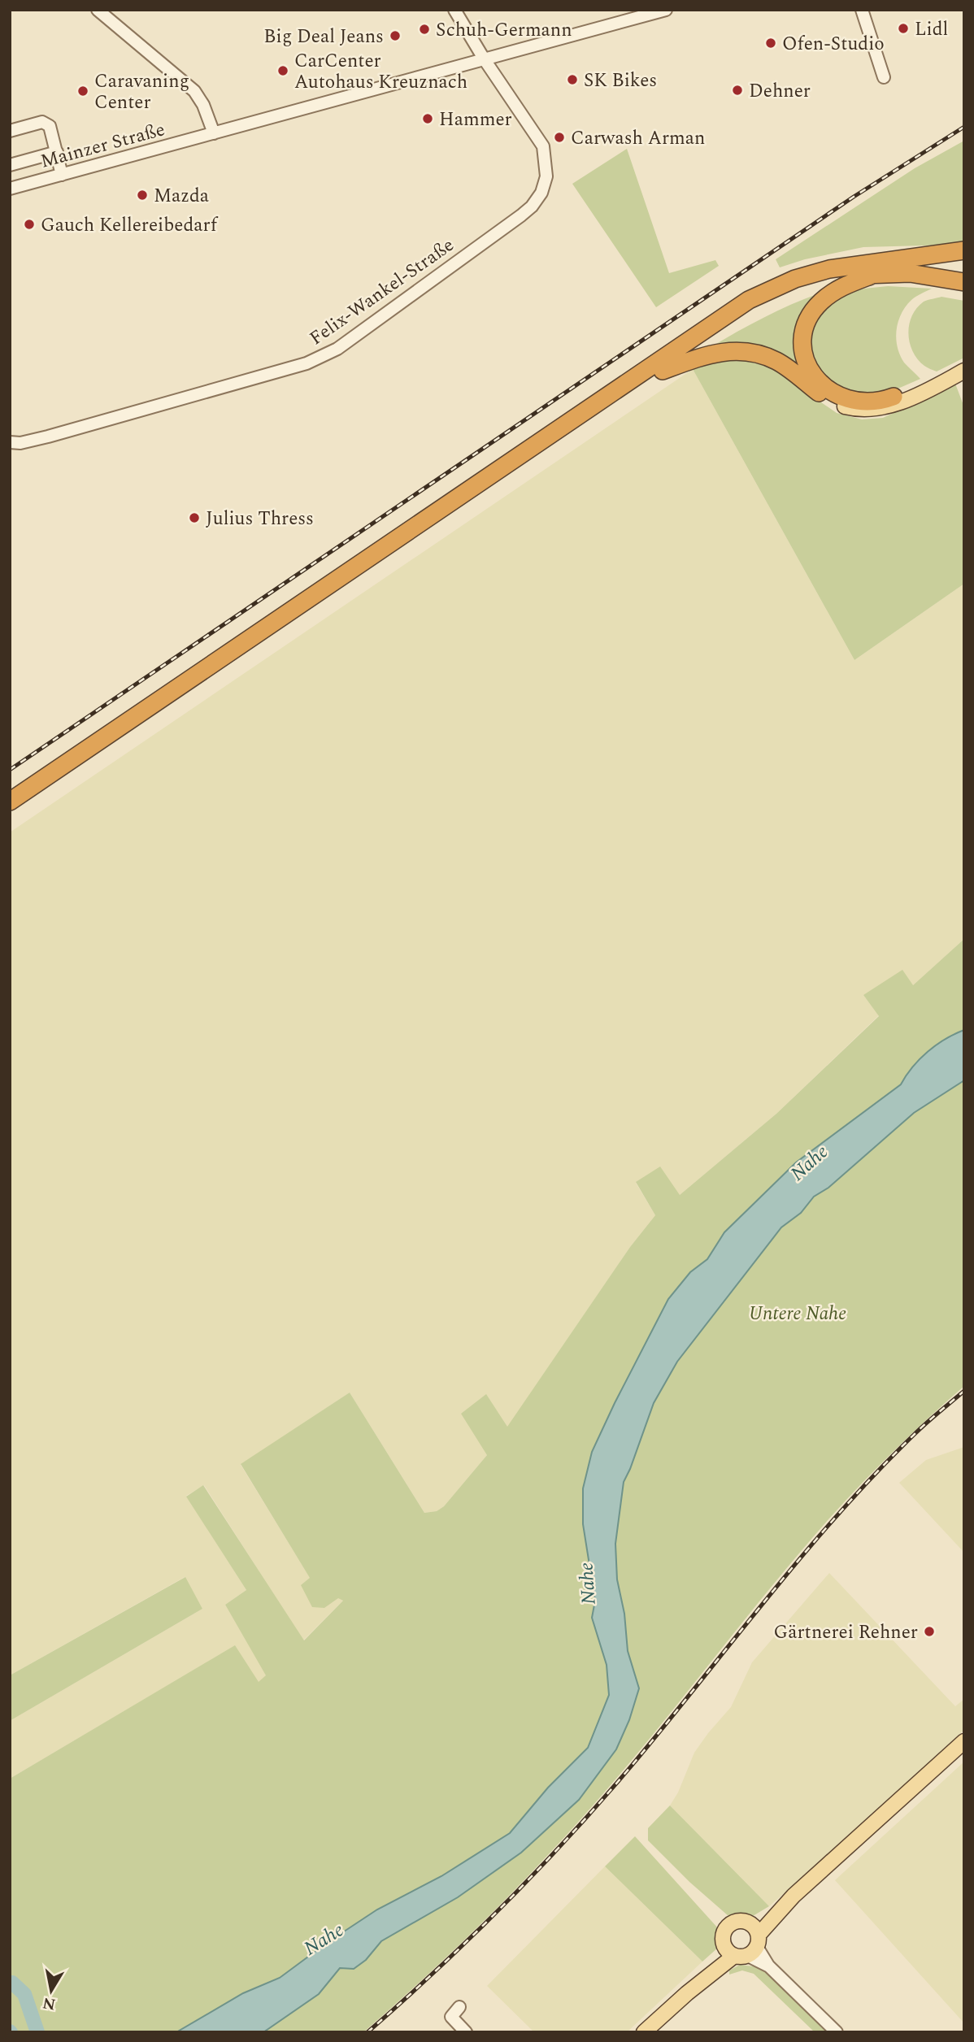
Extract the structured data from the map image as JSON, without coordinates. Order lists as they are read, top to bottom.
{
  "streets": {
    "street": ["Mainzer Straße", "Felix-Wankel-Straße"]
  },
  "crossings": [
    ["Mainzer Straße", "Felix-Wankel-Straße"]
  ],
  "water": ["Nahe"],
  "parks": ["Untere Nahe"],
  "places": [
    "Lidl",
    "Schuh-Germann",
    "Big Deal Jeans",
    "Ofen-Studio",
    "CarCenter Autohaus Kreuznach",
    "SK Bikes",
    "Dehner",
    "Caravaning Center",
    "Hammer",
    "Carwash Arman",
    "Mazda",
    "Gauch Kellereibedarf",
    "Julius Thress",
    "Gärtnerei Rehner"
  ],
  "north": "bottom"
}
